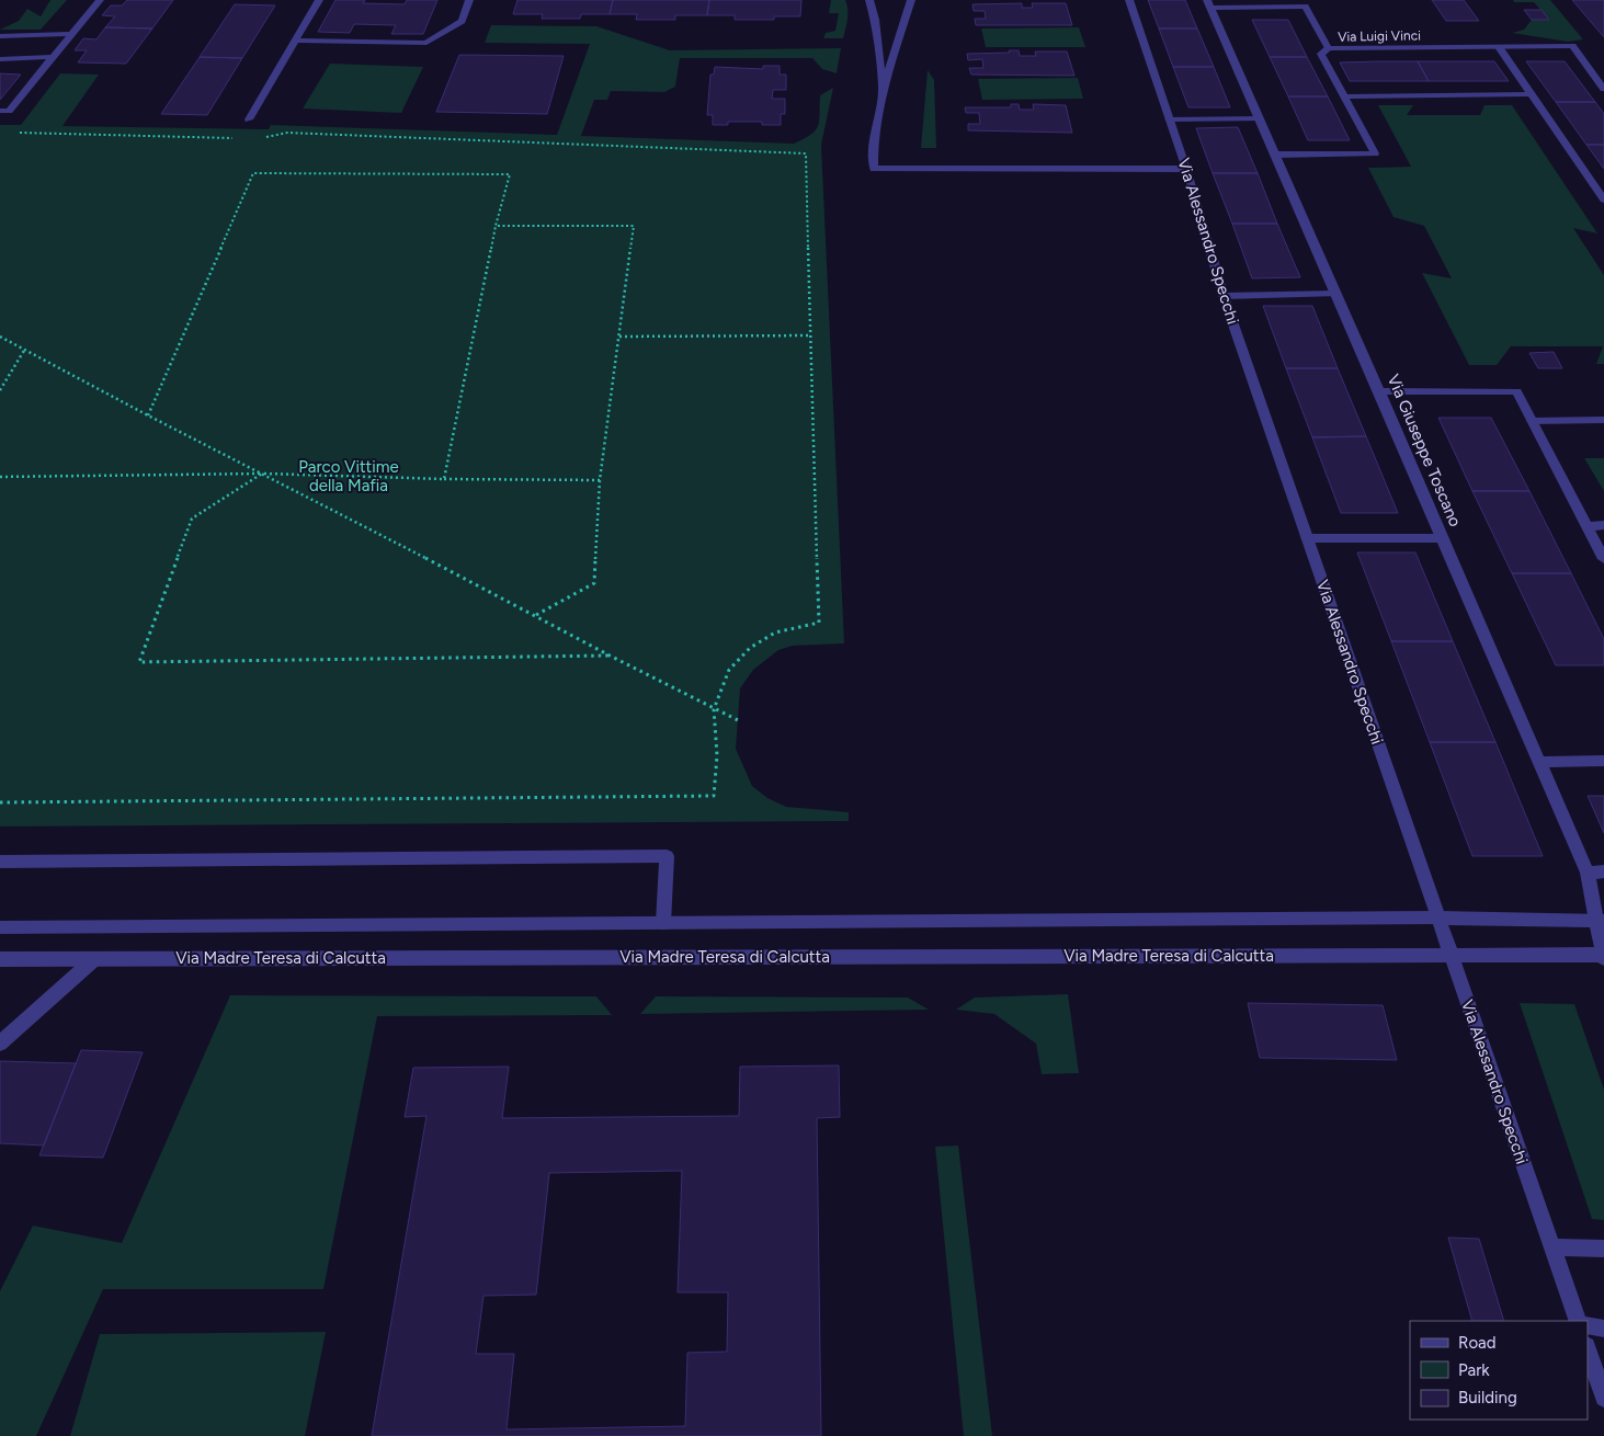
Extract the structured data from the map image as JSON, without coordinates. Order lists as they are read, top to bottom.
{
  "streets": {
    "street": [
      "Via Luigi Vinci",
      "Via Alessandro Specchi",
      "Via Giuseppe Toscano",
      "Via Madre Teresa di Calcutta"
    ]
  },
  "crossings": [
    ["Via Luigi Vinci", "Via Giuseppe Toscano"],
    ["Via Alessandro Specchi", "Via Madre Teresa di Calcutta"],
    ["Via Giuseppe Toscano", "Via Madre Teresa di Calcutta"]
  ],
  "parks": ["Parco Vittime della Mafia"],
  "legend": ["Road", "Park", "Building"]
}
